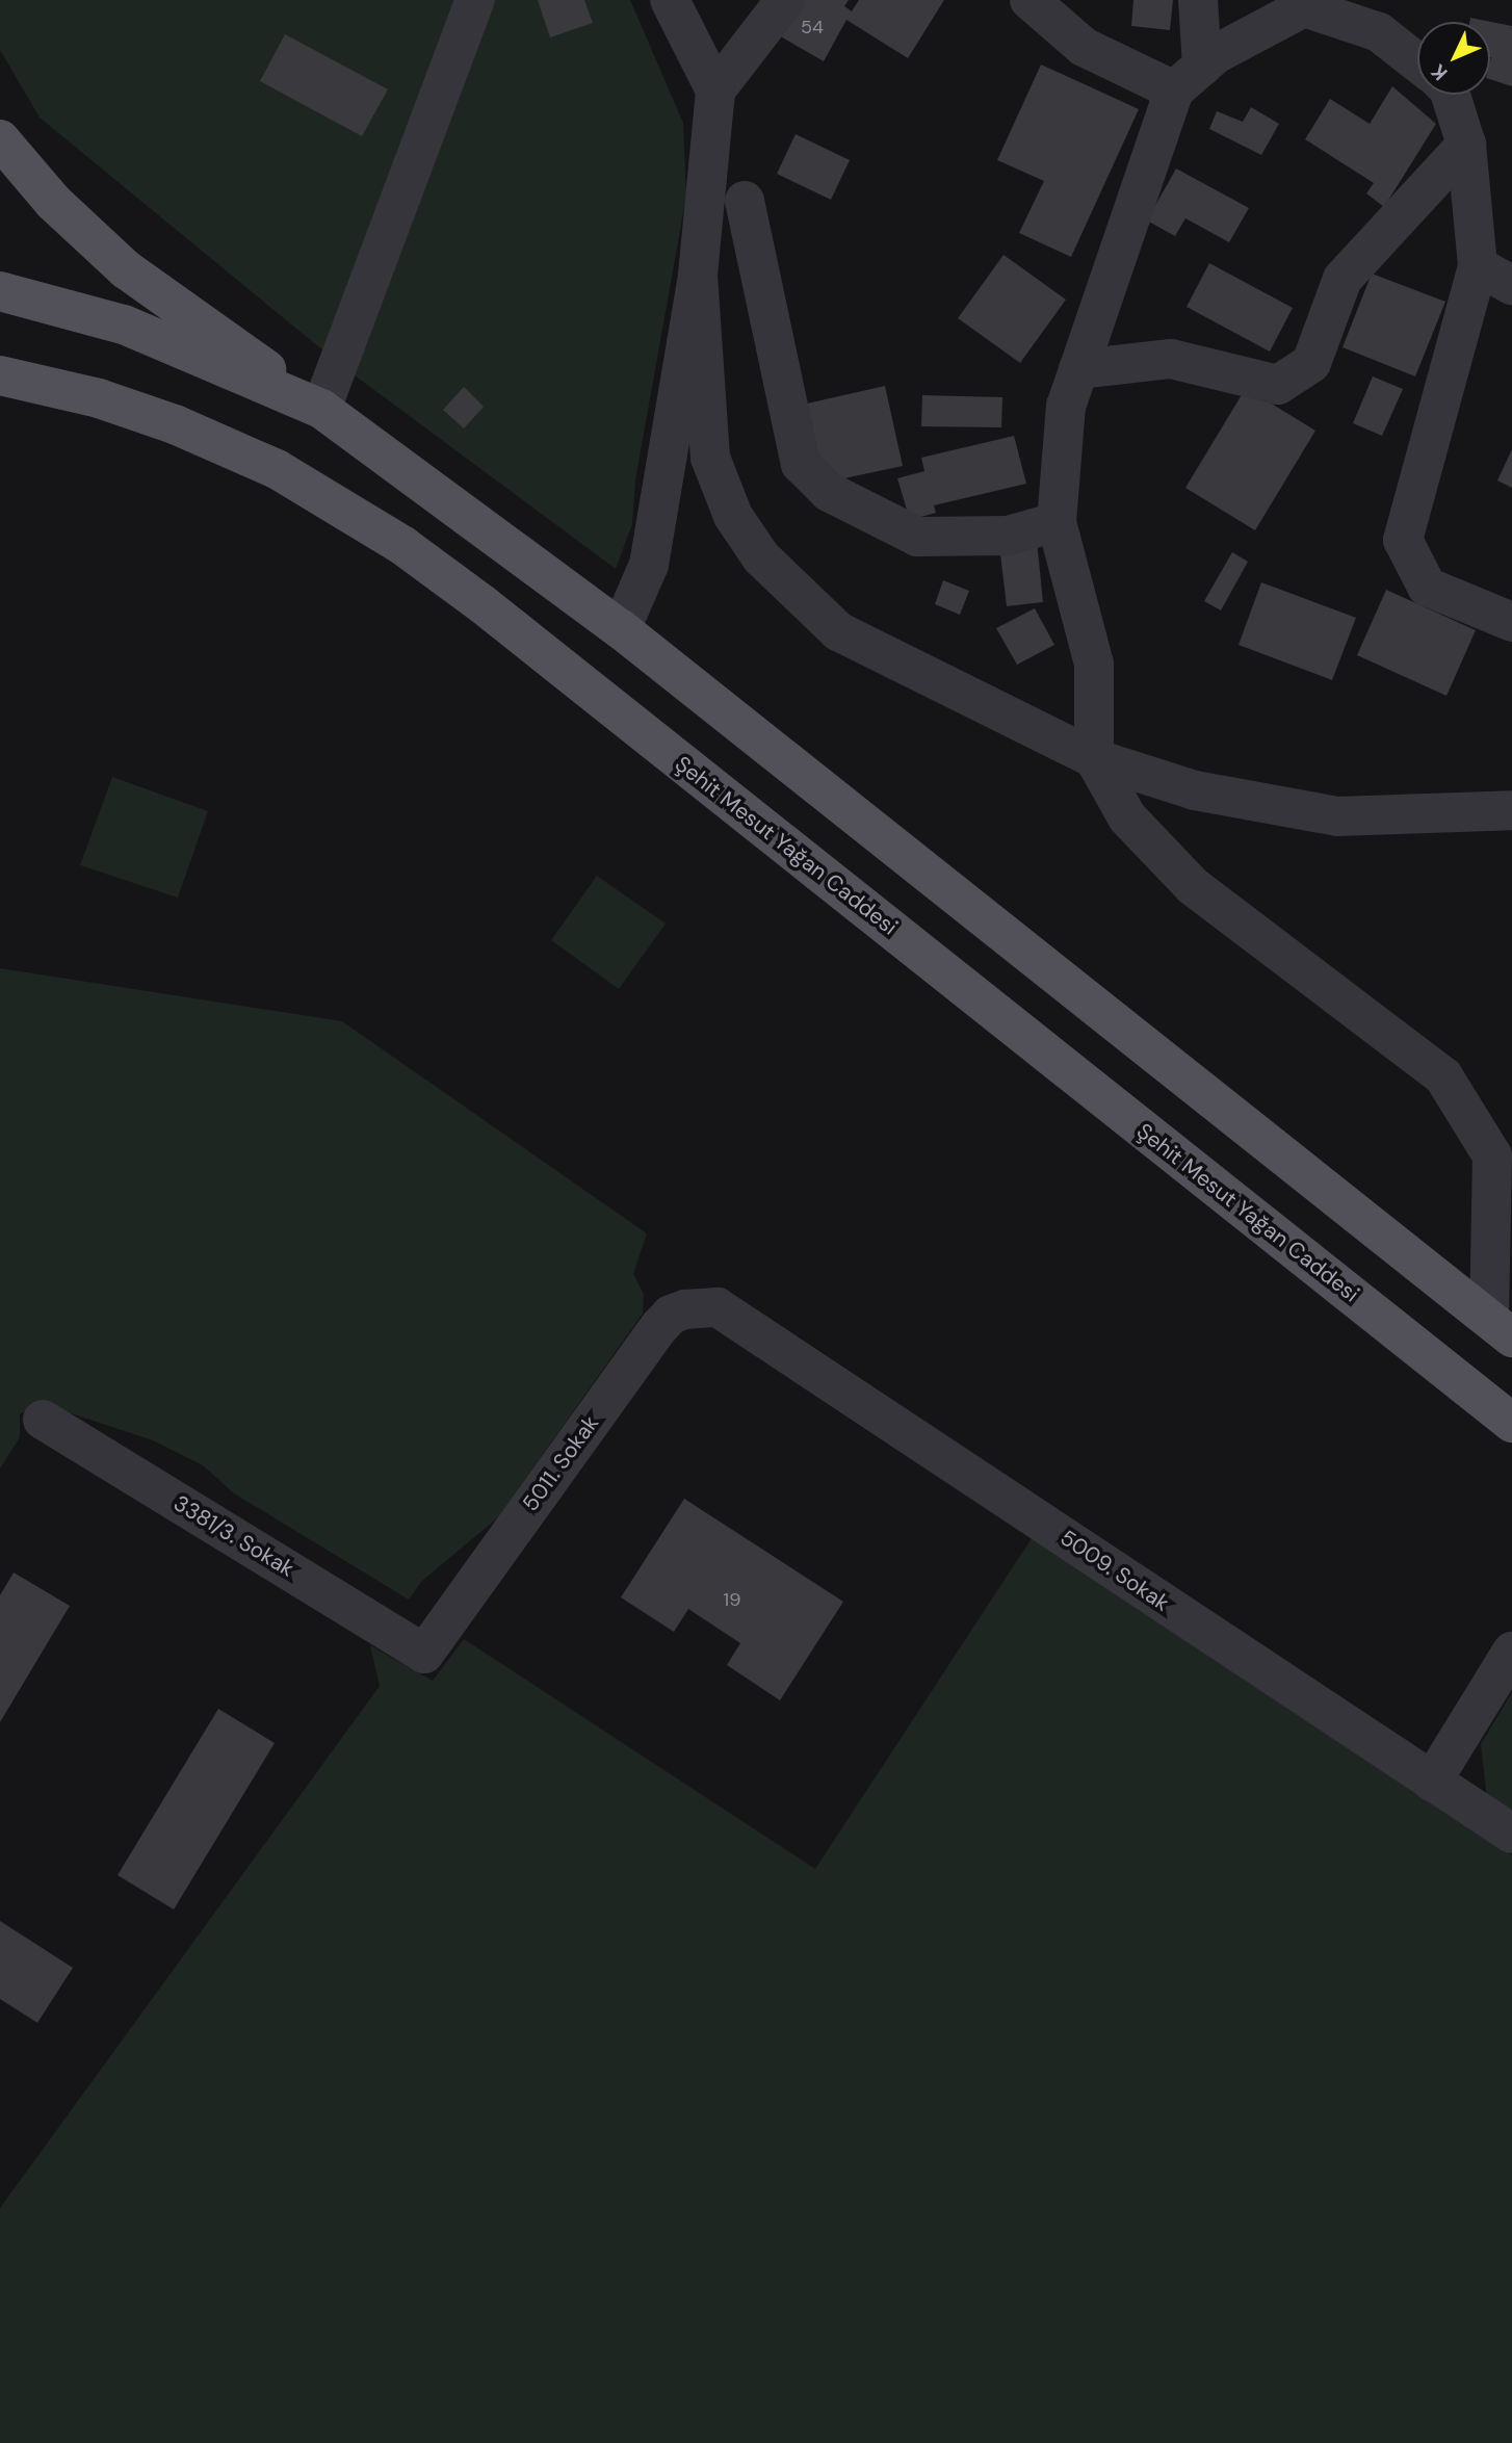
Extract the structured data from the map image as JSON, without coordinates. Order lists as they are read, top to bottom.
{
  "streets": {
    "main road": ["Şehit Mesut Yağan Caddesi"],
    "street": ["5011. Sokak", "3381/3. Sokak", "5009. Sokak"]
  },
  "crossings": [
    ["5011. Sokak", "3381/3. Sokak"],
    ["5011. Sokak", "5009. Sokak"]
  ],
  "house_numbers": ["54", "19"],
  "north": "bottom left"
}
